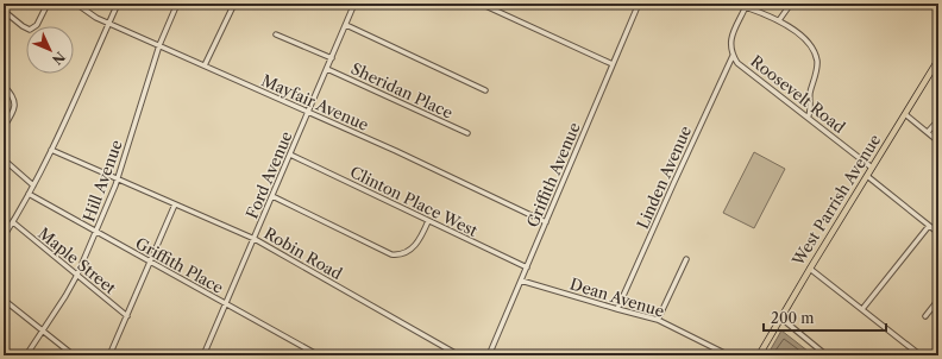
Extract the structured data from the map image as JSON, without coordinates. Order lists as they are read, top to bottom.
{
  "streets": {
    "main road": ["West Parrish Avenue"],
    "street": [
      "Sheridan Place",
      "Roosevelt Road",
      "Mayfair Avenue",
      "Ford Avenue",
      "Griffith Avenue",
      "Linden Avenue",
      "Hill Avenue",
      "Clinton Place West",
      "Robin Road",
      "Maple Street",
      "Griffith Place",
      "Dean Avenue"
    ]
  },
  "crossings": [
    ["Sheridan Place", "Ford Avenue"],
    ["Roosevelt Road", "Linden Avenue"],
    ["Roosevelt Road", "West Parrish Avenue"],
    ["Mayfair Avenue", "Ford Avenue"],
    ["Mayfair Avenue", "Griffith Avenue"],
    ["Mayfair Avenue", "Hill Avenue"],
    ["Ford Avenue", "Clinton Place West"],
    ["Ford Avenue", "Robin Road"],
    ["Ford Avenue", "Griffith Place"],
    ["Griffith Avenue", "Clinton Place West"],
    ["Griffith Avenue", "Dean Avenue"],
    ["Linden Avenue", "Dean Avenue"],
    ["Hill Avenue", "Robin Road"],
    ["Hill Avenue", "Maple Street"],
    ["Hill Avenue", "Griffith Place"]
  ],
  "scale_bar": "200 m",
  "north": "bottom right"
}
